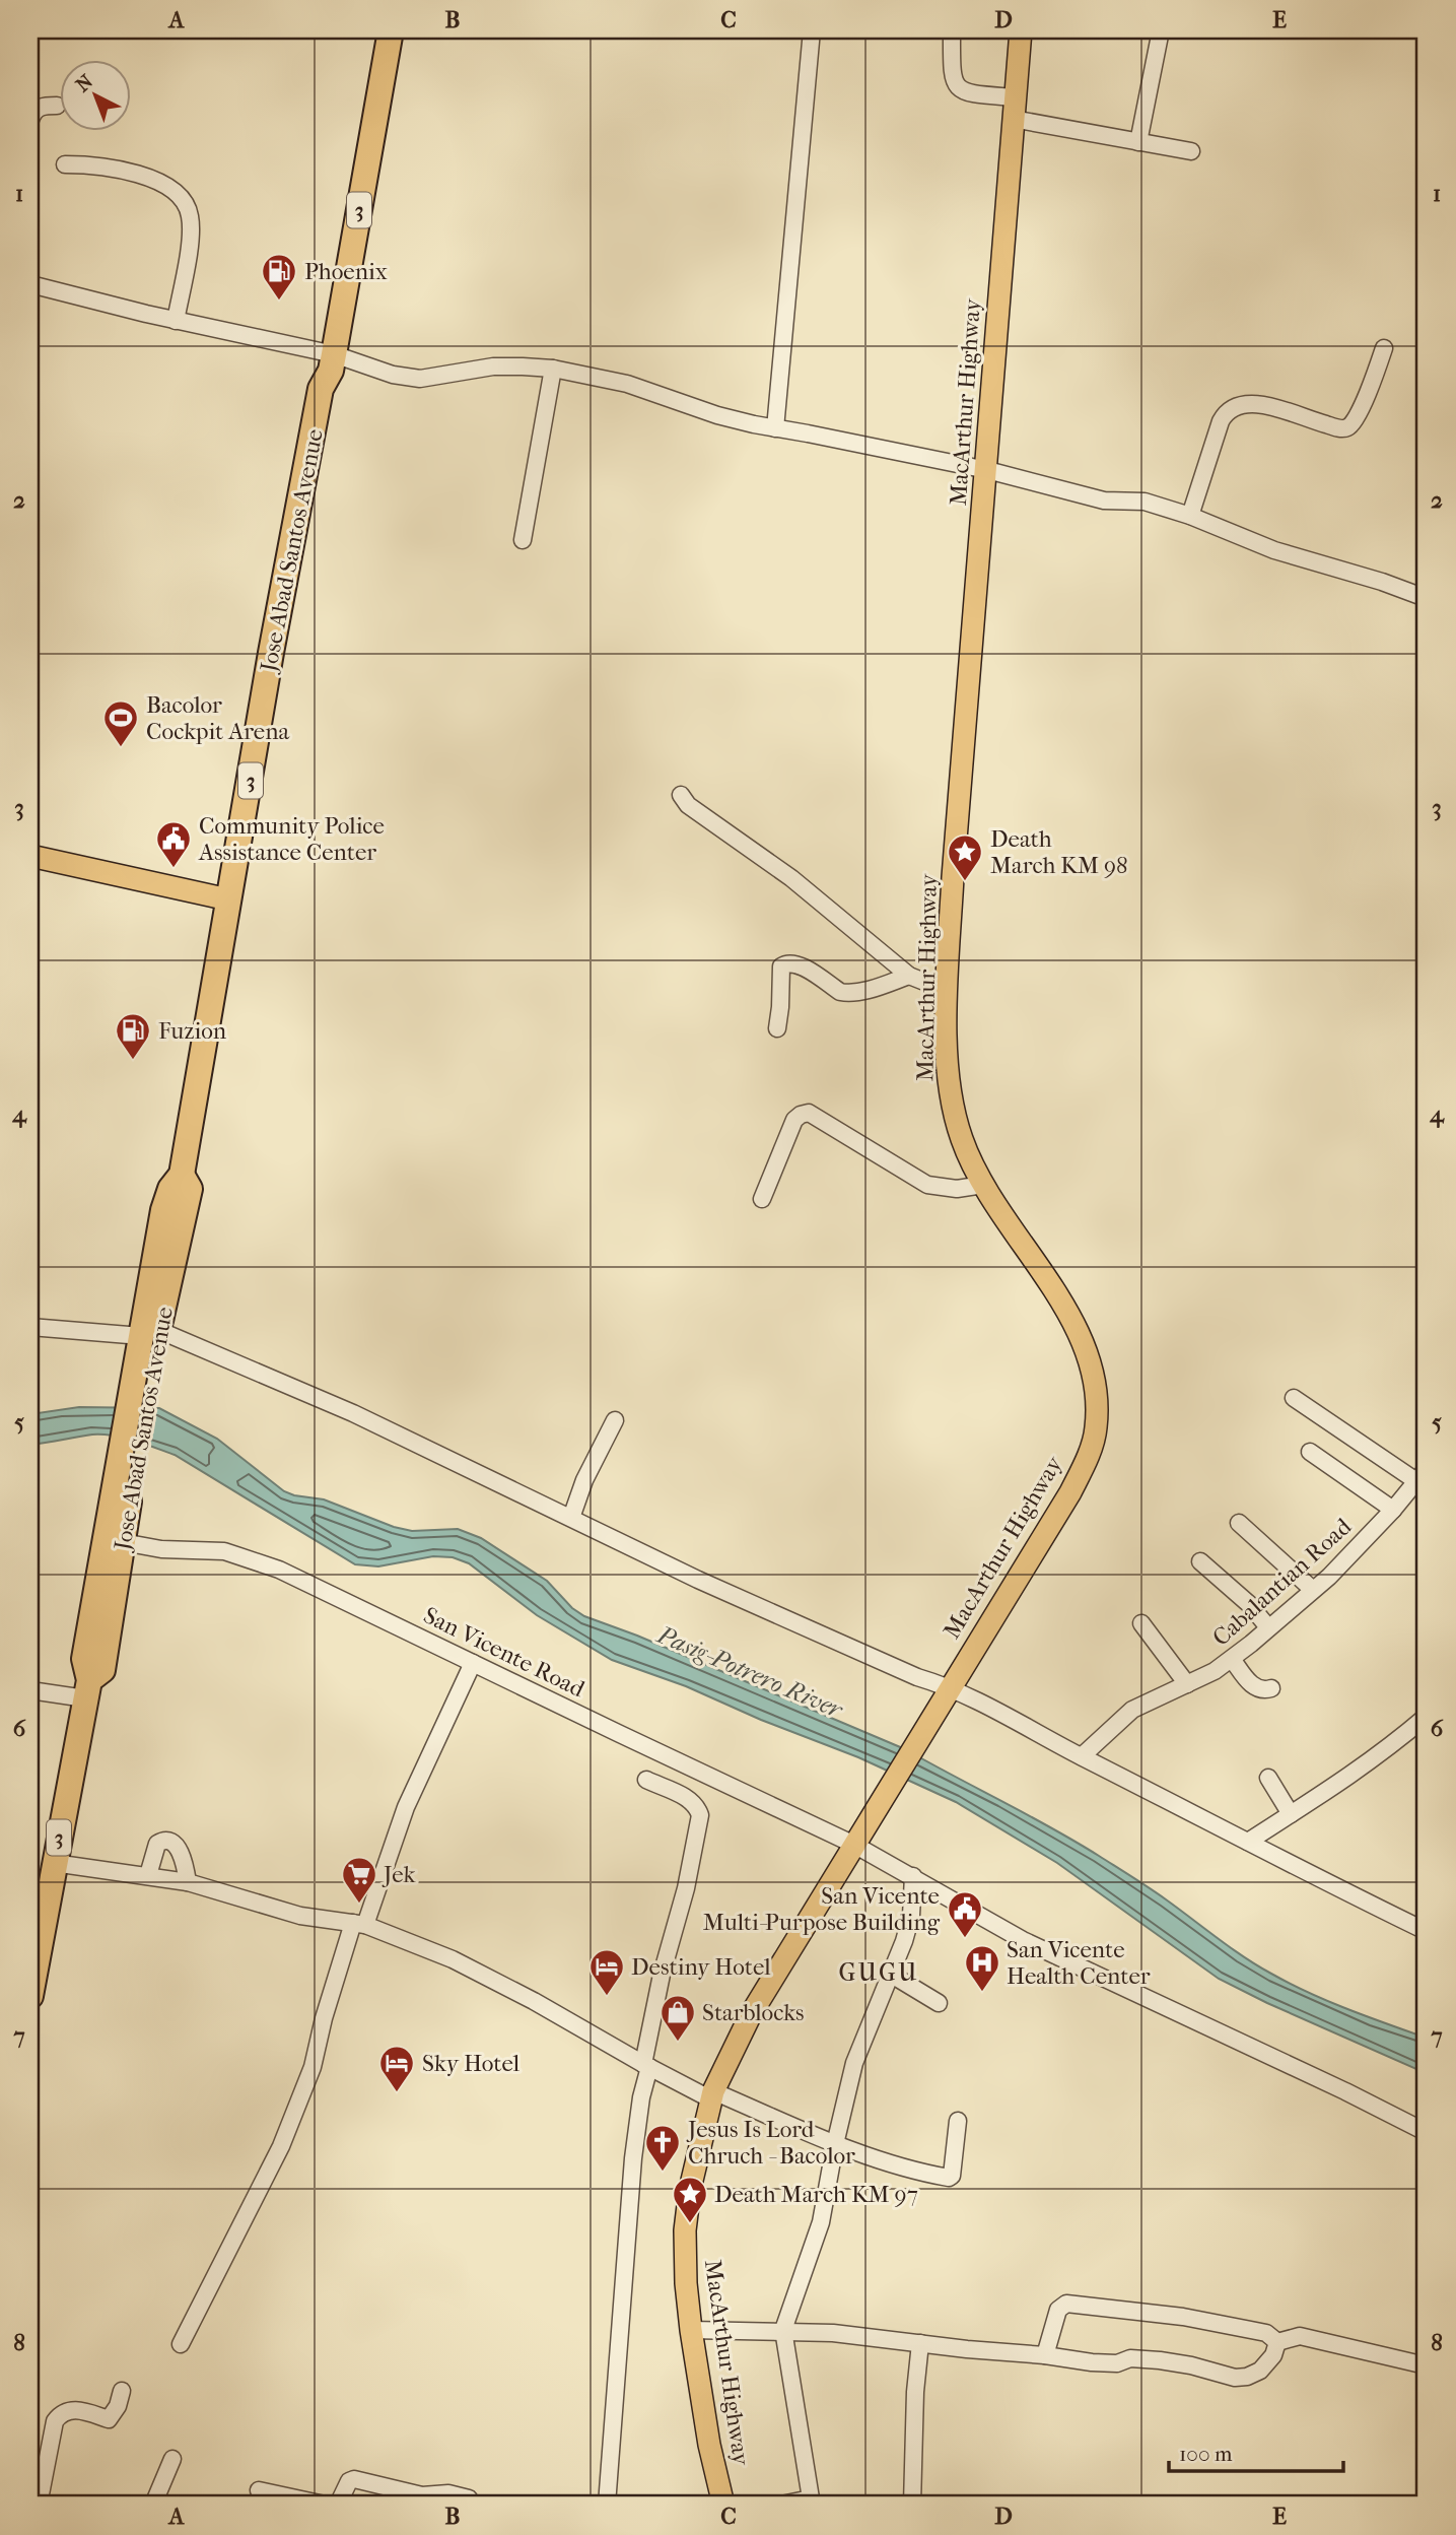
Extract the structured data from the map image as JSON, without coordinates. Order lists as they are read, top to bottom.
{
  "streets": {
    "highway": ["3", "Jose Abad Santos Avenue"],
    "main road": ["MacArthur Highway"],
    "street": ["Cabalantian Road", "San Vicente Road"]
  },
  "crossings": [
    ["MacArthur Highway", "San Vicente Road"],
    ["Jose Abad Santos Avenue", "San Vicente Road"]
  ],
  "districts": ["GUGU"],
  "water": ["Pasig-Potrero River"],
  "places": {
    "fuel station": ["Phoenix", "Fuzion"],
    "sports": ["Bacolor Cockpit Arena"],
    "public building": ["Community Police Assistance Center", "San Vicente Multi-Purpose Building"],
    "place": ["Death March KM 98", "Death March KM 97"],
    "supermarket": ["Jek"],
    "hospital": ["San Vicente Health Center"],
    "hotel": ["Destiny Hotel", "Sky Hotel"],
    "shop": ["Starblocks"],
    "church": ["Jesus Is Lord Chruch - Bacolor"]
  },
  "scale_bar": "100 m",
  "north": "top left",
  "grid": {
    "columns": [
      "A",
      "B",
      "C",
      "D",
      "E"
    ],
    "rows": [
      "1",
      "2",
      "3",
      "4",
      "5",
      "6",
      "7",
      "8"
    ]
  }
}
